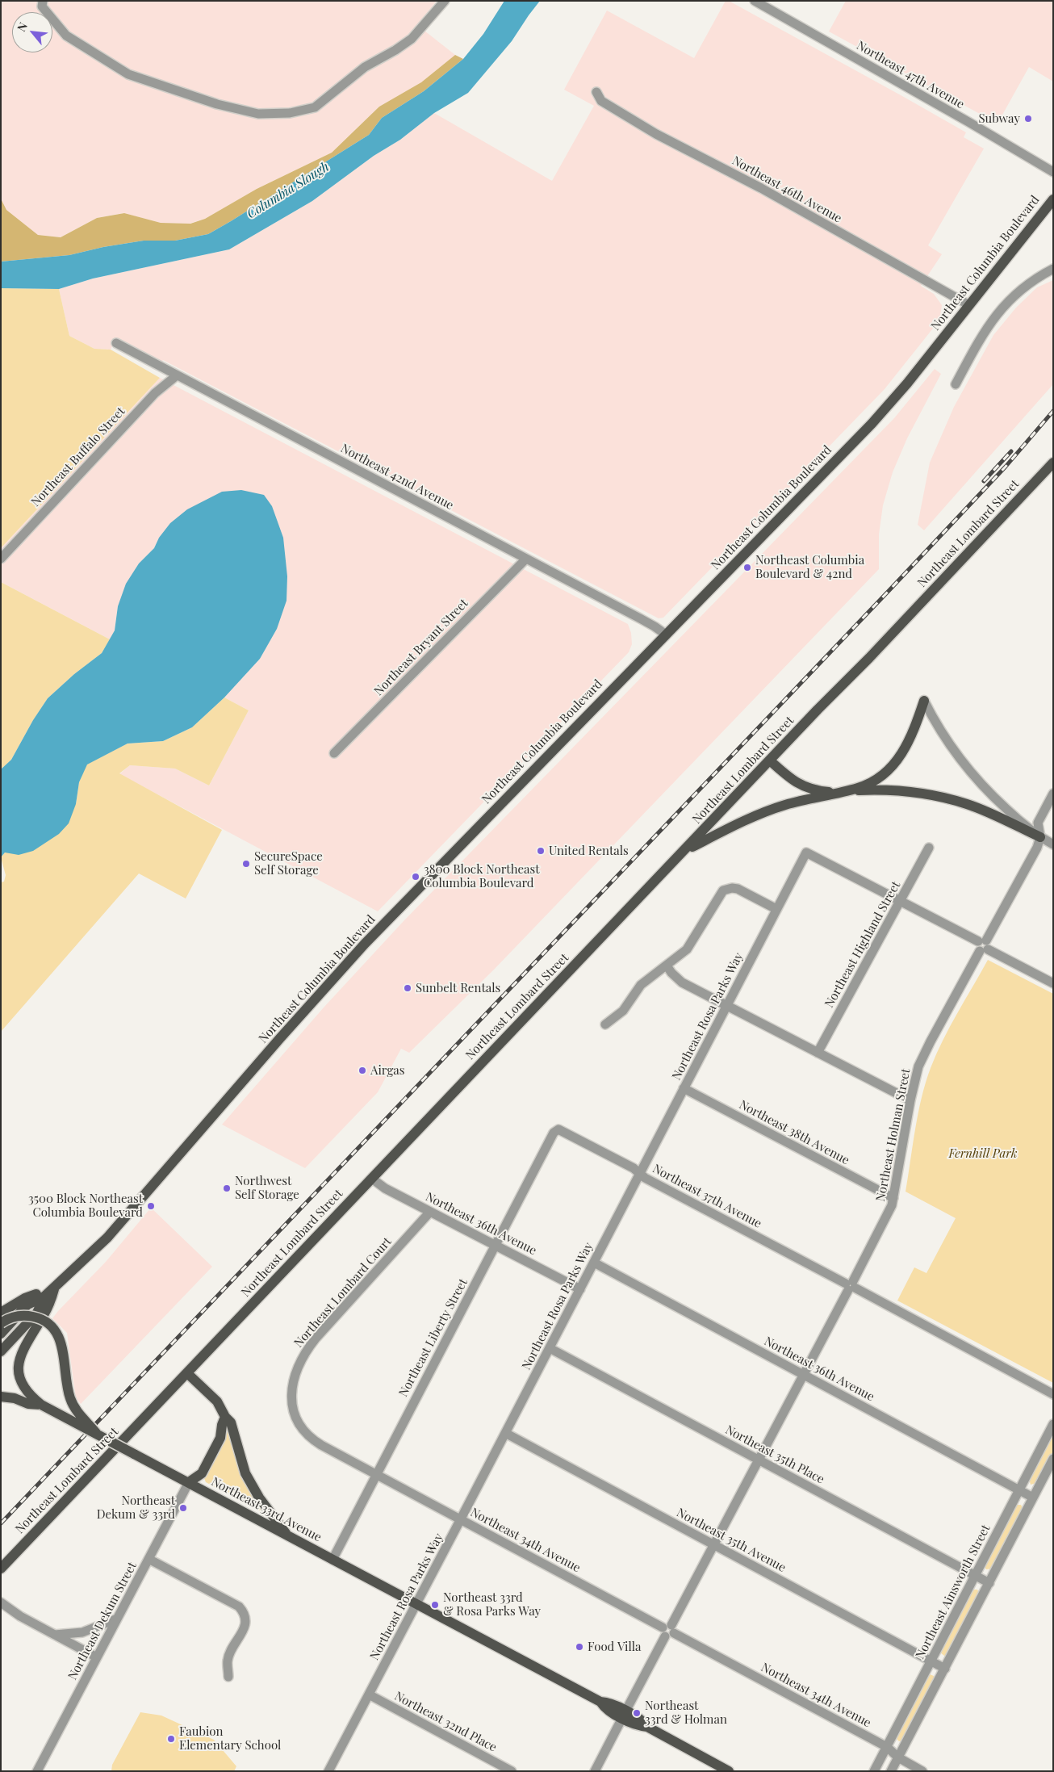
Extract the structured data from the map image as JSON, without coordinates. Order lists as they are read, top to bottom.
{
  "streets": {
    "main road": ["Northeast Columbia Boulevard", "Northeast Lombard Street", "Northeast 33rd Avenue"],
    "street": [
      "Northeast 47th Avenue",
      "Northeast 46th Avenue",
      "Northeast Buffalo Street",
      "Northeast 42nd Avenue",
      "Northeast Bryant Street",
      "Northeast Highland Street",
      "Northeast Rosa Parks Way",
      "Northeast 38th Avenue",
      "Northeast Holman Street",
      "Northeast 37th Avenue",
      "Northeast 36th Avenue",
      "Northeast Lombard Court",
      "Northeast Liberty Street",
      "Northeast 35th Place",
      "Northeast 34th Avenue",
      "Northeast 35th Avenue",
      "Northeast Ainsworth Street",
      "Northeast Dekum Street",
      "Northeast 32nd Place"
    ]
  },
  "crossings": [
    ["Northeast 46th Avenue", "Northeast Columbia Boulevard"],
    ["Northeast Columbia Boulevard", "Northeast 42nd Avenue"],
    ["Northeast Columbia Boulevard", "Northeast 33rd Avenue"],
    ["Northeast Buffalo Street", "Northeast 42nd Avenue"],
    ["Northeast 42nd Avenue", "Northeast Bryant Street"],
    ["Northeast Lombard Street", "Northeast 36th Avenue"],
    ["Northeast Highland Street", "Northeast Rosa Parks Way"],
    ["Northeast Rosa Parks Way", "Northeast 38th Avenue"],
    ["Northeast Rosa Parks Way", "Northeast 37th Avenue"],
    ["Northeast Rosa Parks Way", "Northeast 36th Avenue"],
    ["Northeast Rosa Parks Way", "Northeast 35th Place"],
    ["Northeast Rosa Parks Way", "Northeast 33rd Avenue"],
    ["Northeast Rosa Parks Way", "Northeast 34th Avenue"],
    ["Northeast Rosa Parks Way", "Northeast 35th Avenue"],
    ["Northeast Rosa Parks Way", "Northeast 32nd Place"],
    ["Northeast 38th Avenue", "Northeast Holman Street"],
    ["Northeast Holman Street", "Northeast 37th Avenue"],
    ["Northeast Holman Street", "Northeast 36th Avenue"],
    ["Northeast Holman Street", "Northeast 35th Place"],
    ["Northeast Holman Street", "Northeast 33rd Avenue"],
    ["Northeast Holman Street", "Northeast 34th Avenue"],
    ["Northeast Holman Street", "Northeast 35th Avenue"],
    ["Northeast 37th Avenue", "Northeast Liberty Street"],
    ["Northeast 36th Avenue", "Northeast Lombard Court"],
    ["Northeast 36th Avenue", "Northeast Liberty Street"],
    ["Northeast 36th Avenue", "Northeast Ainsworth Street"],
    ["Northeast Lombard Court", "Northeast Liberty Street"],
    ["Northeast Lombard Court", "Northeast 34th Avenue"],
    ["Northeast Liberty Street", "Northeast 33rd Avenue"],
    ["Northeast Liberty Street", "Northeast 34th Avenue"],
    ["Northeast 35th Place", "Northeast Ainsworth Street"],
    ["Northeast 33rd Avenue", "Northeast Dekum Street"],
    ["Northeast 34th Avenue", "Northeast Ainsworth Street"],
    ["Northeast 35th Avenue", "Northeast Ainsworth Street"]
  ],
  "water": ["Columbia Slough"],
  "parks": ["Fernhill Park"],
  "places": [
    "Subway",
    "Northeast Columbia Boulevard & 42nd",
    "United Rentals",
    "SecureSpace Self Storage",
    "3800 Block Northeast Columbia Boulevard",
    "Sunbelt Rentals",
    "Airgas",
    "Northwest Self Storage",
    "3500 Block Northeast Columbia Boulevard",
    "Northeast Dekum & 33rd",
    "Northeast 33rd & Rosa Parks Way",
    "Food Villa",
    "Northeast 33rd & Holman",
    "Faubion Elementary School"
  ],
  "north": "top left"
}
